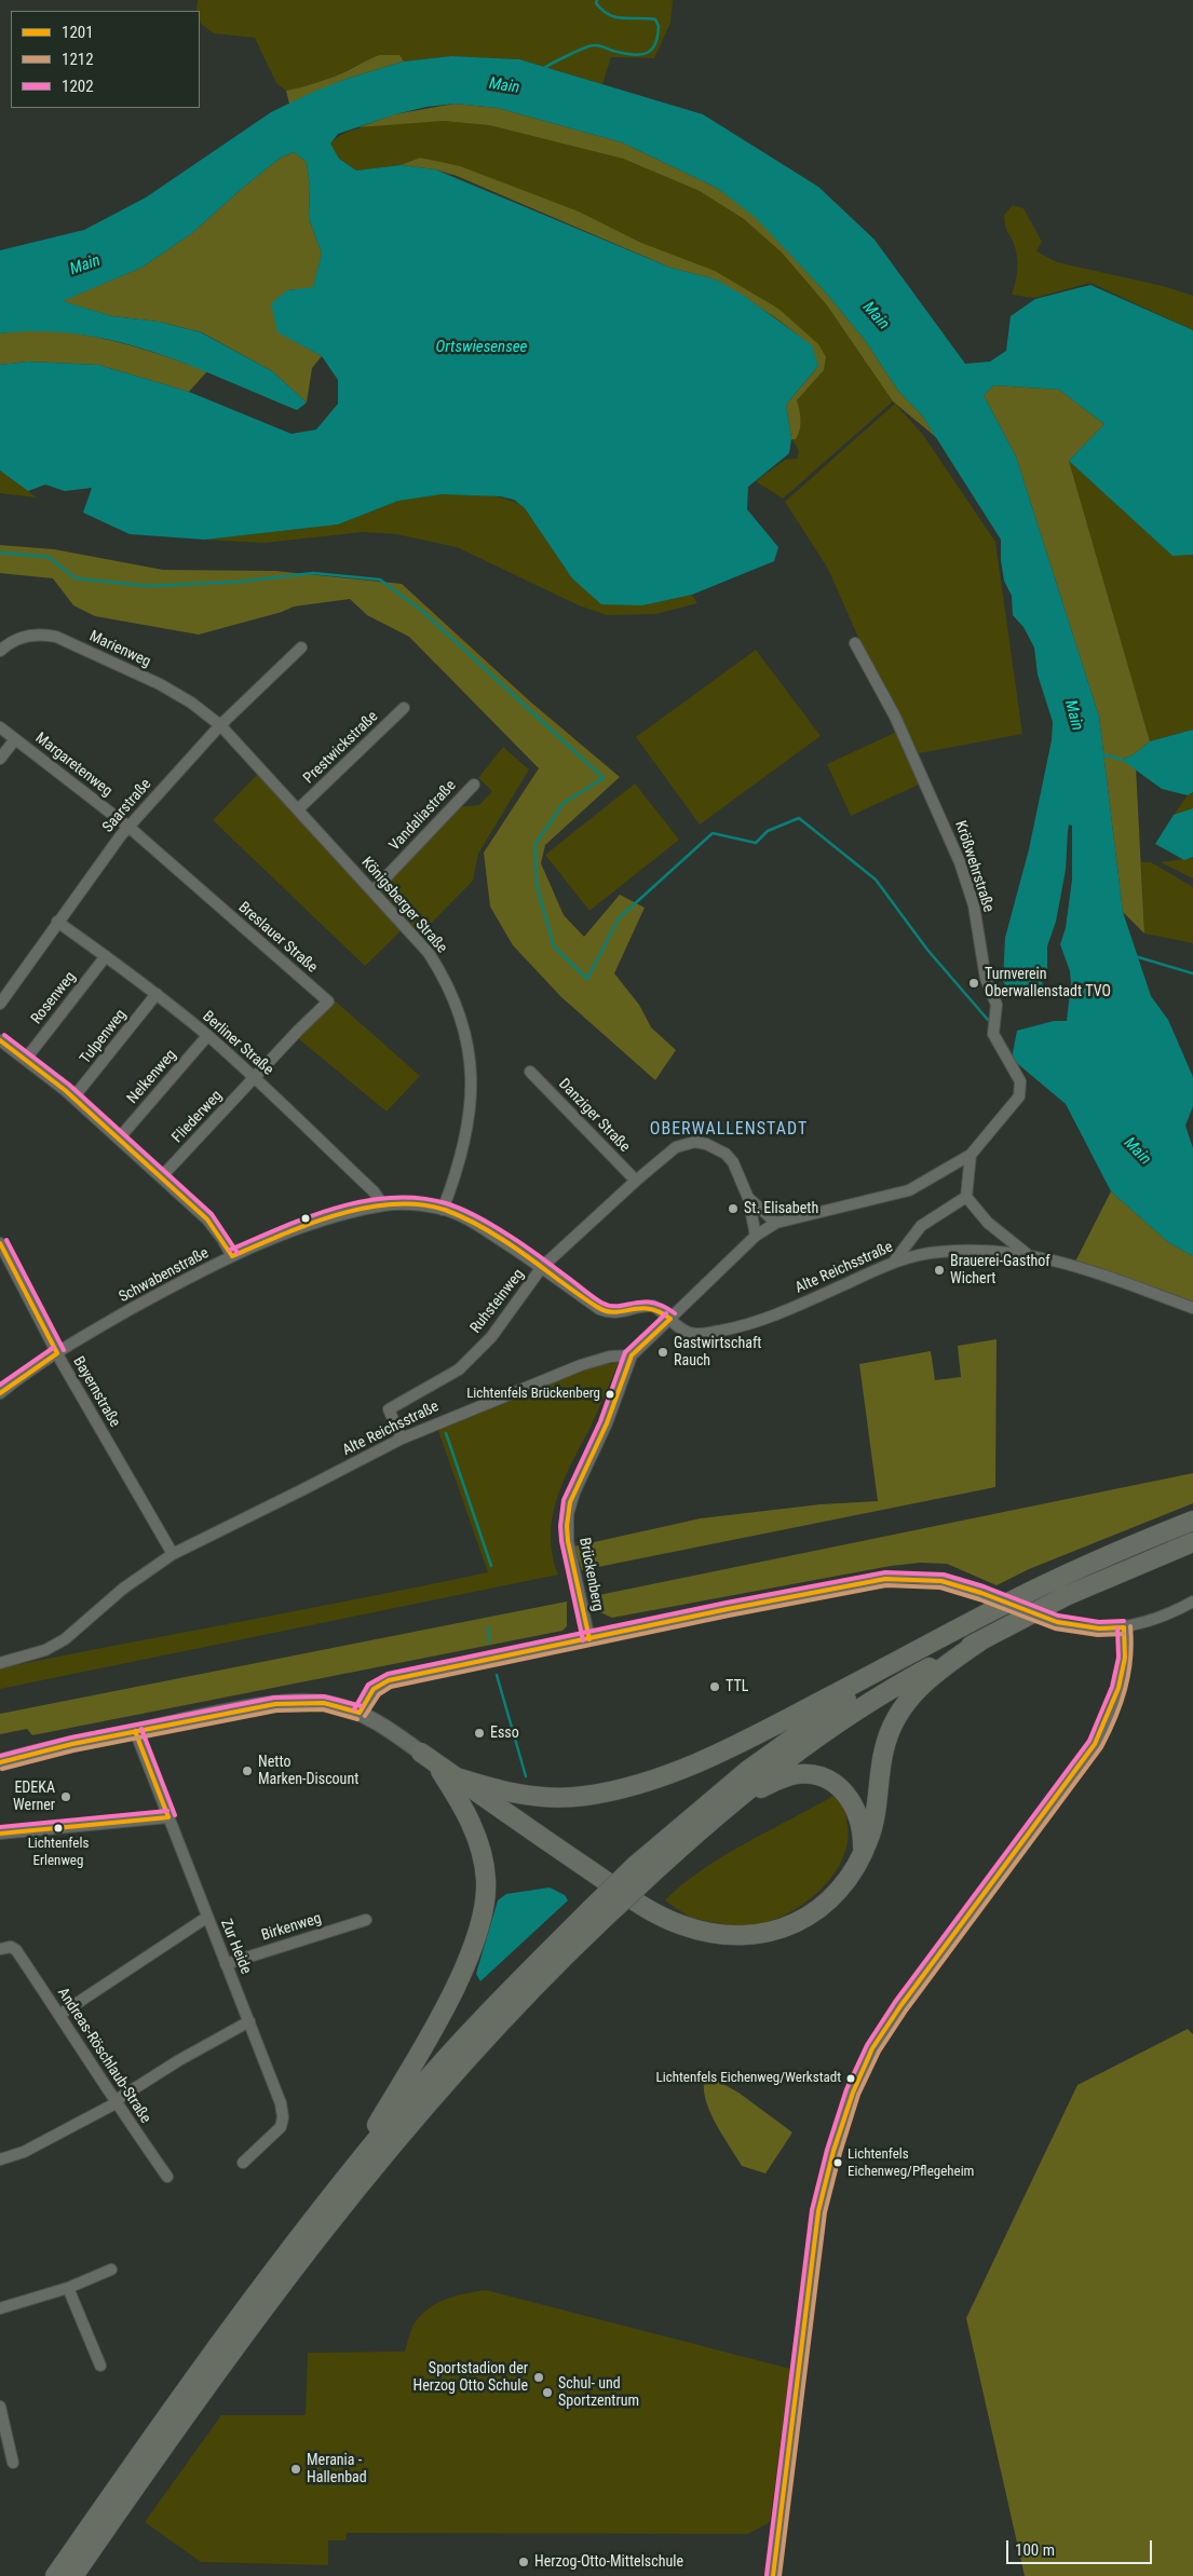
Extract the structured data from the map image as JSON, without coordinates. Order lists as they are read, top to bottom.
{
  "streets": {
    "street": [
      "Marienweg",
      "Prestwickstraße",
      "Margaretenweg",
      "Saarstraße",
      "Vandaliastraße",
      "Krößwehrstraße",
      "Königsberger Straße",
      "Breslauer Straße",
      "Rosenweg",
      "Tulpenweg",
      "Berliner Straße",
      "Nelkenweg",
      "Danziger Straße",
      "Fliederweg",
      "Alte Reichsstraße",
      "Schwabenstraße",
      "Ruhsteinweg",
      "Bayernstraße",
      "Brückenberg",
      "Birkenweg",
      "Zur Heide",
      "Andreas-Röschlaub-Straße"
    ]
  },
  "crossings": [
    ["Marienweg", "Saarstraße"],
    ["Marienweg", "Königsberger Straße"],
    ["Prestwickstraße", "Königsberger Straße"],
    ["Margaretenweg", "Saarstraße"],
    ["Margaretenweg", "Breslauer Straße"],
    ["Saarstraße", "Königsberger Straße"],
    ["Saarstraße", "Breslauer Straße"],
    ["Saarstraße", "Berliner Straße"],
    ["Vandaliastraße", "Königsberger Straße"],
    ["Krößwehrstraße", "Alte Reichsstraße"],
    ["Krößwehrstraße", "Schwabenstraße"],
    ["Krößwehrstraße", "Brückenberg"],
    ["Königsberger Straße", "Schwabenstraße"],
    ["Breslauer Straße", "Berliner Straße"],
    ["Breslauer Straße", "Fliederweg"],
    ["Rosenweg", "Berliner Straße"],
    ["Tulpenweg", "Berliner Straße"],
    ["Berliner Straße", "Nelkenweg"],
    ["Berliner Straße", "Fliederweg"],
    ["Berliner Straße", "Schwabenstraße"],
    ["Danziger Straße", "Ruhsteinweg"],
    ["Alte Reichsstraße", "Schwabenstraße"],
    ["Alte Reichsstraße", "Ruhsteinweg"],
    ["Alte Reichsstraße", "Bayernstraße"],
    ["Alte Reichsstraße", "Brückenberg"],
    ["Schwabenstraße", "Ruhsteinweg"],
    ["Schwabenstraße", "Bayernstraße"],
    ["Schwabenstraße", "Brückenberg"],
    ["Birkenweg", "Zur Heide"]
  ],
  "districts": ["OBERWALLENSTADT"],
  "water": ["Main", "Ortswiesensee"],
  "places": [
    "Turnverein Oberwallenstadt TVO",
    "St. Elisabeth",
    "Brauerei-Gasthof Wichert",
    "Gastwirtschaft Rauch",
    "Lichtenfels Brückenberg",
    "TTL",
    "Esso",
    "Netto Marken-Discount",
    "EDEKA Werner",
    "Lichtenfels Erlenweg",
    "Lichtenfels Eichenweg/Werkstadt",
    "Lichtenfels Eichenweg/Pflegeheim",
    "Sportstadion der Herzog Otto Schule",
    "Schul- und Sportzentrum",
    "Merania - Hallenbad",
    "Herzog-Otto-Mittelschule"
  ],
  "lines": ["transit line 1202", "transit line 1201", "transit line 1212"],
  "legend": ["1201", "1212", "1202"],
  "scale_bar": "100 m"
}
